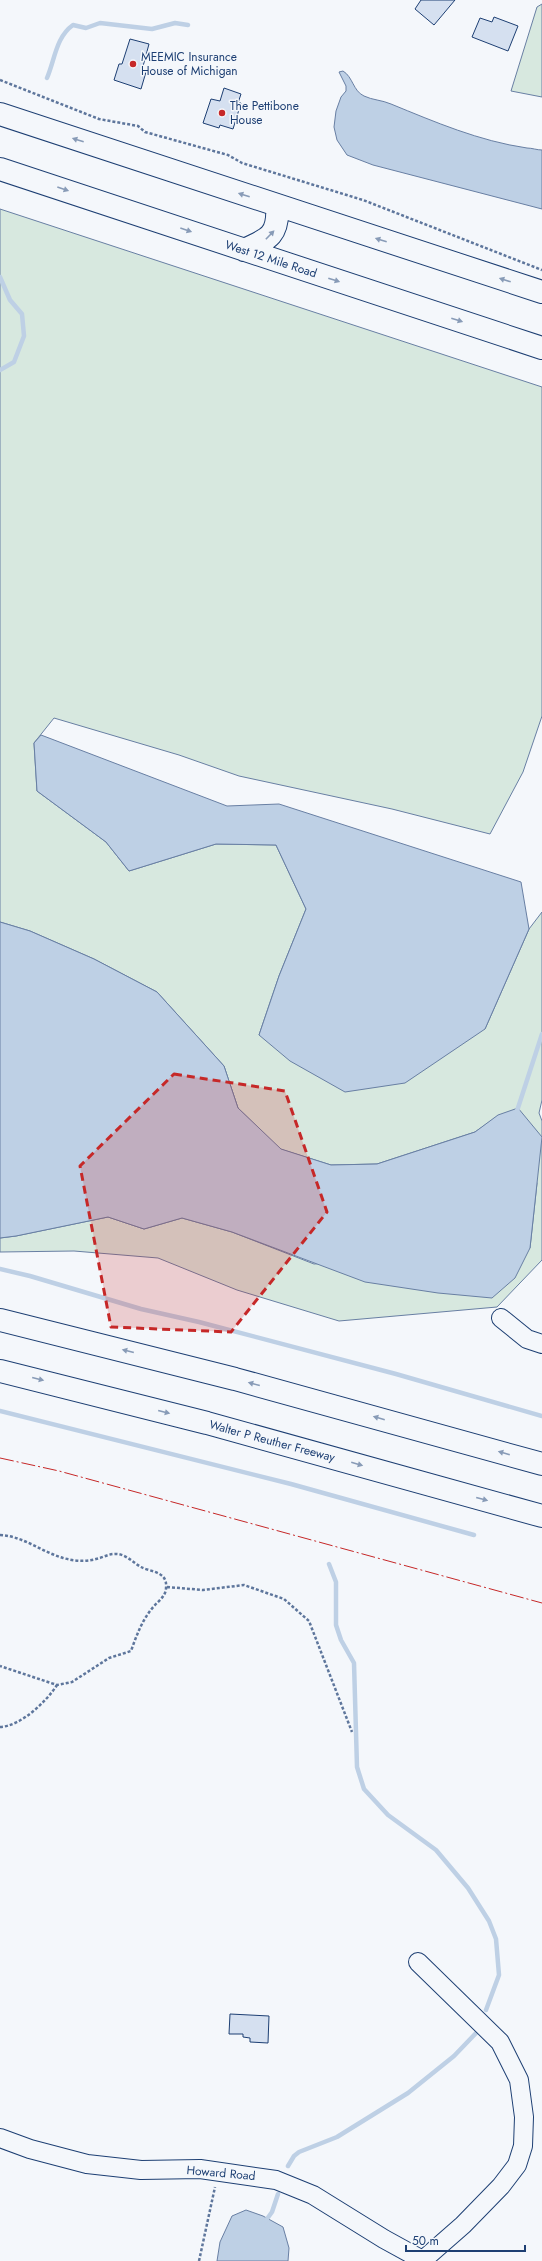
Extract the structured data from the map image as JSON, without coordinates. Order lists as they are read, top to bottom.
{
  "streets": {
    "main road": ["West 12 Mile Road", "Walter P Reuther Freeway"],
    "street": ["Howard Road"]
  },
  "places": ["MEEMIC Insurance House of Michigan", "The Pettibone House"],
  "scale_bar": "50 m"
}
